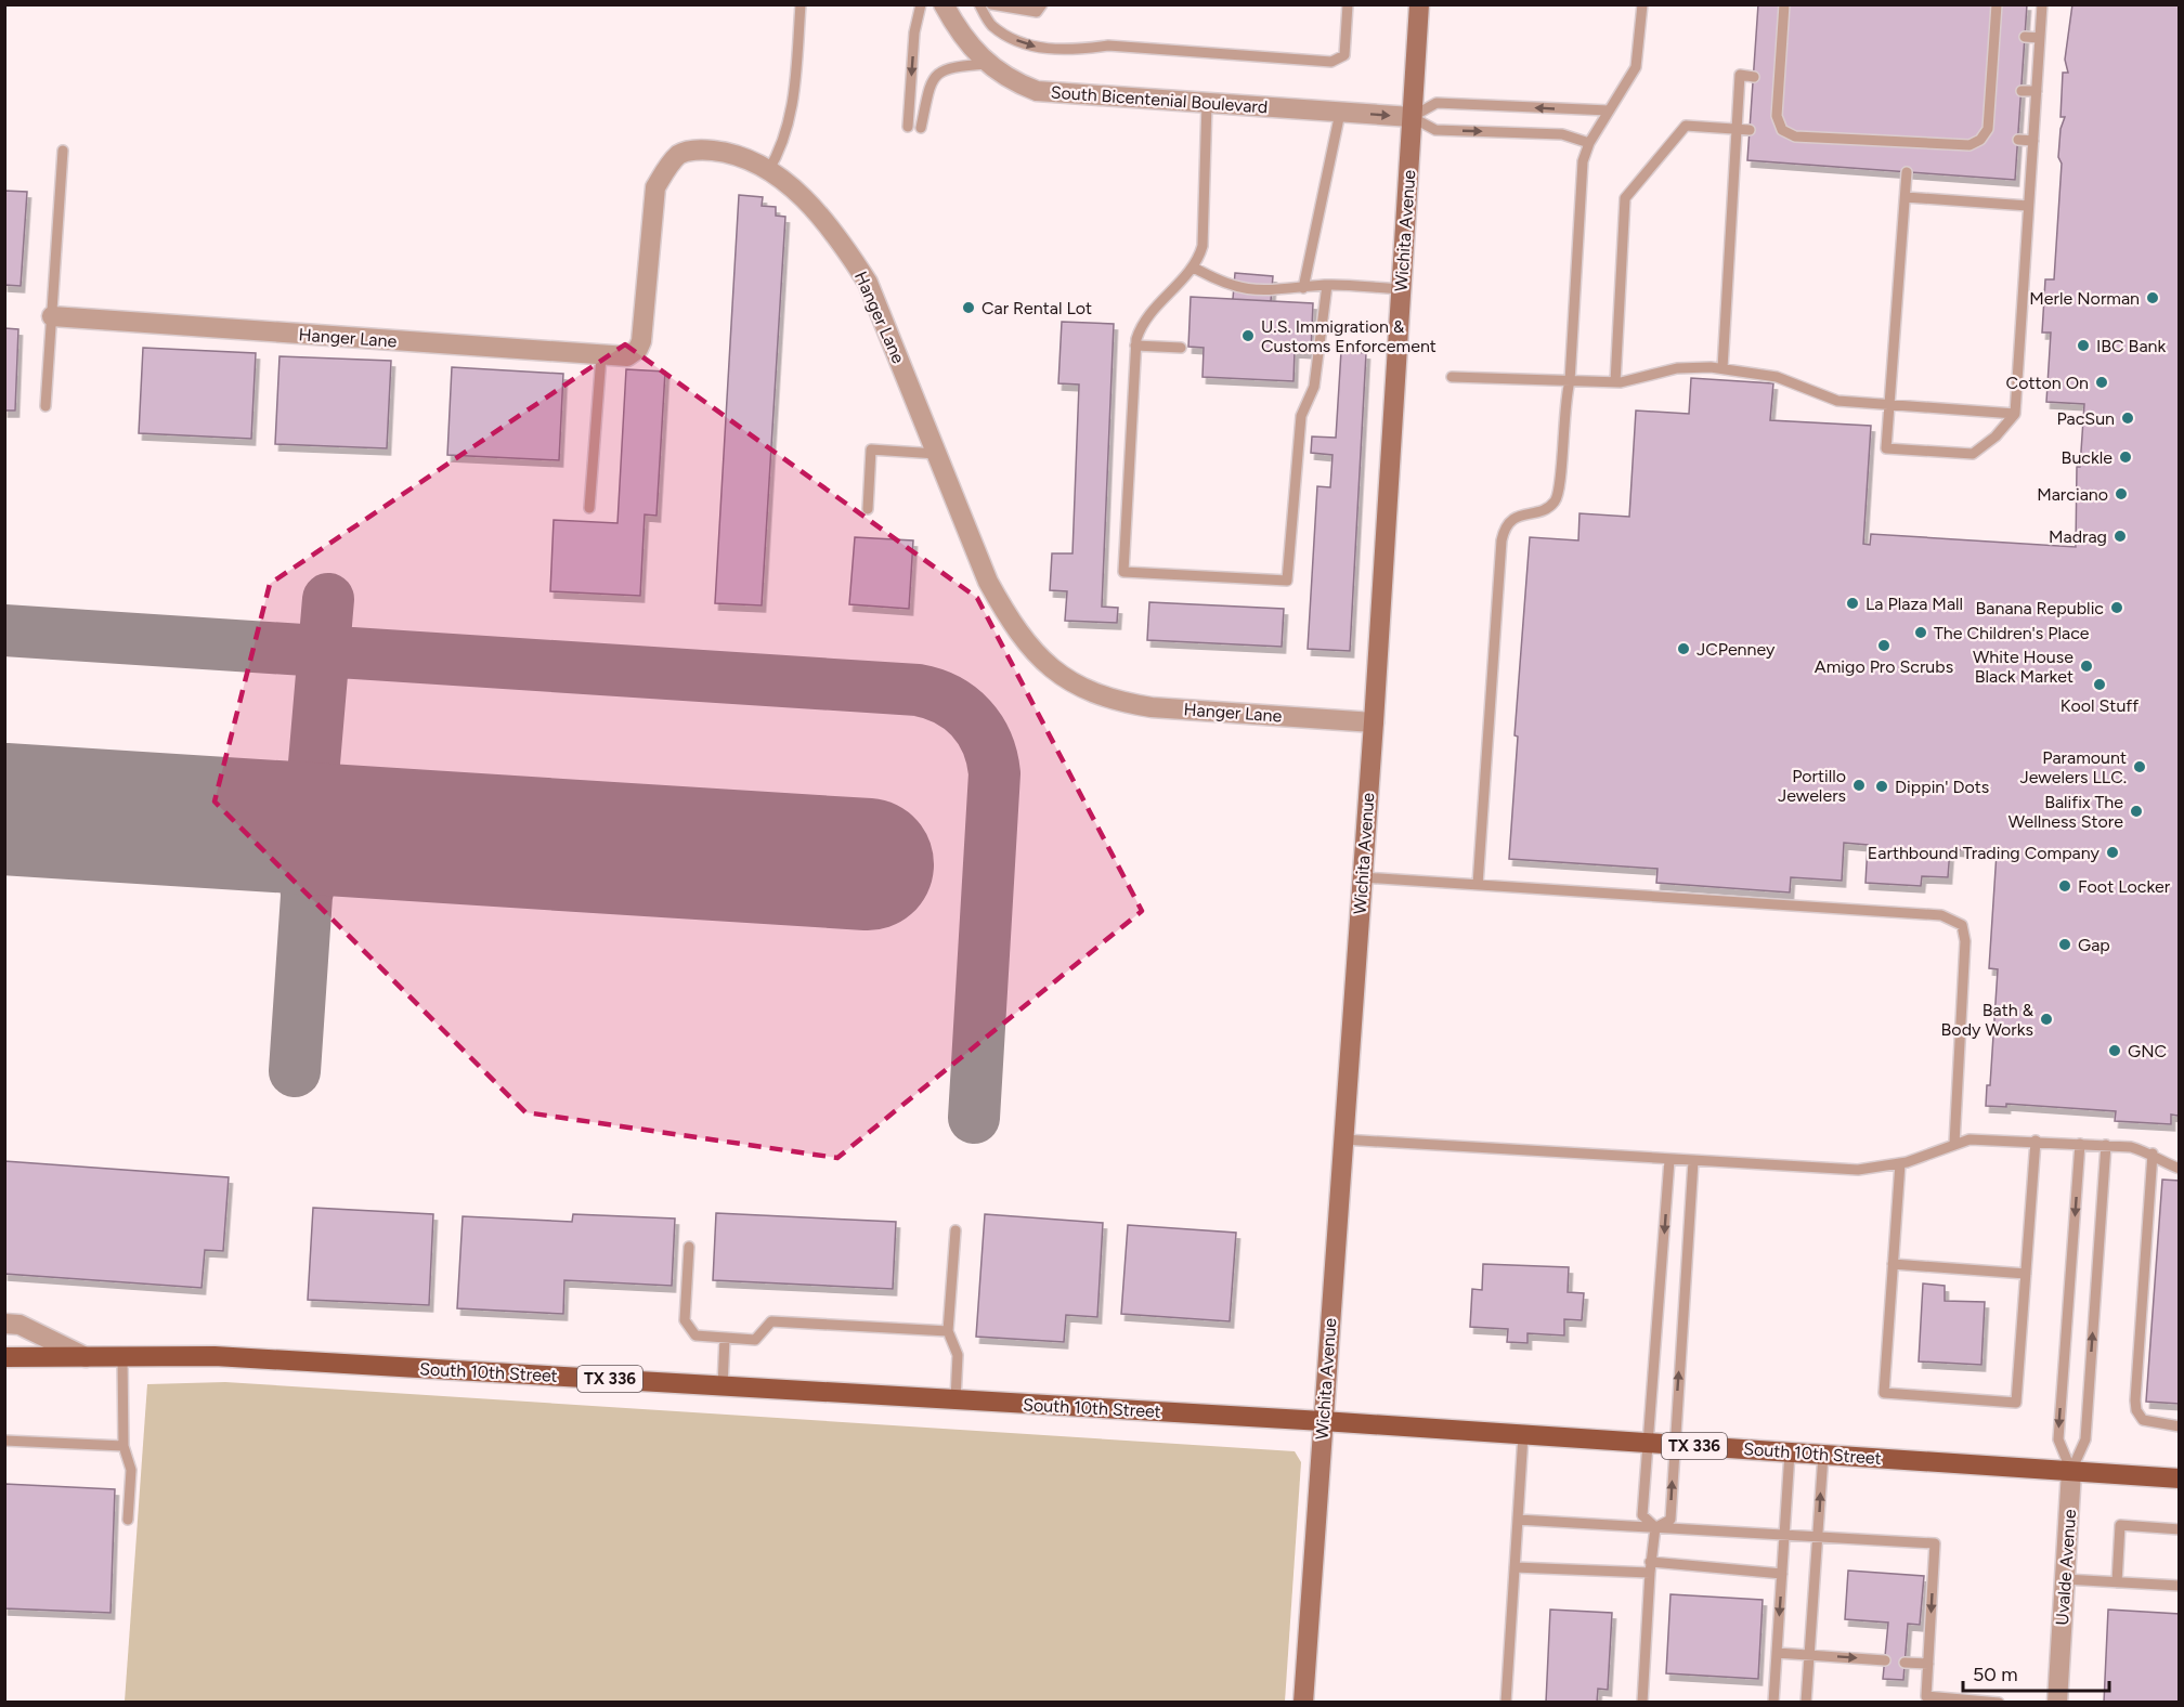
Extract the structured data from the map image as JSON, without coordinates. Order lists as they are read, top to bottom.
{
  "streets": {
    "main road": ["Wichita Avenue", "South 10th Street", "TX 336"],
    "street": ["South Bicentenial Boulevard", "Hanger Lane", "Uvalde Avenue"]
  },
  "crossings": [
    ["South Bicentenial Boulevard", "Wichita Avenue"],
    ["Wichita Avenue", "Hanger Lane"],
    ["Wichita Avenue", "South 10th Street"],
    ["South 10th Street", "Uvalde Avenue"]
  ],
  "places": [
    "Merle Norman",
    "Car Rental Lot",
    "U.S. Immigration & Customs Enforcement",
    "IBC Bank",
    "Cotton On",
    "PacSun",
    "Buckle",
    "Marciano",
    "Madrag",
    "La Plaza Mall",
    "Banana Republic",
    "The Children's Place",
    "Amigo Pro Scrubs",
    "JCPenney",
    "White House Black Market",
    "Kool Stuff",
    "Paramount Jewelers LLC.",
    "Portillo Jewelers",
    "Dippin' Dots",
    "Balifix The Wellness Store",
    "Earthbound Trading Company",
    "Foot Locker",
    "Gap",
    "Bath & Body Works",
    "GNC"
  ],
  "scale_bar": "50 m"
}
